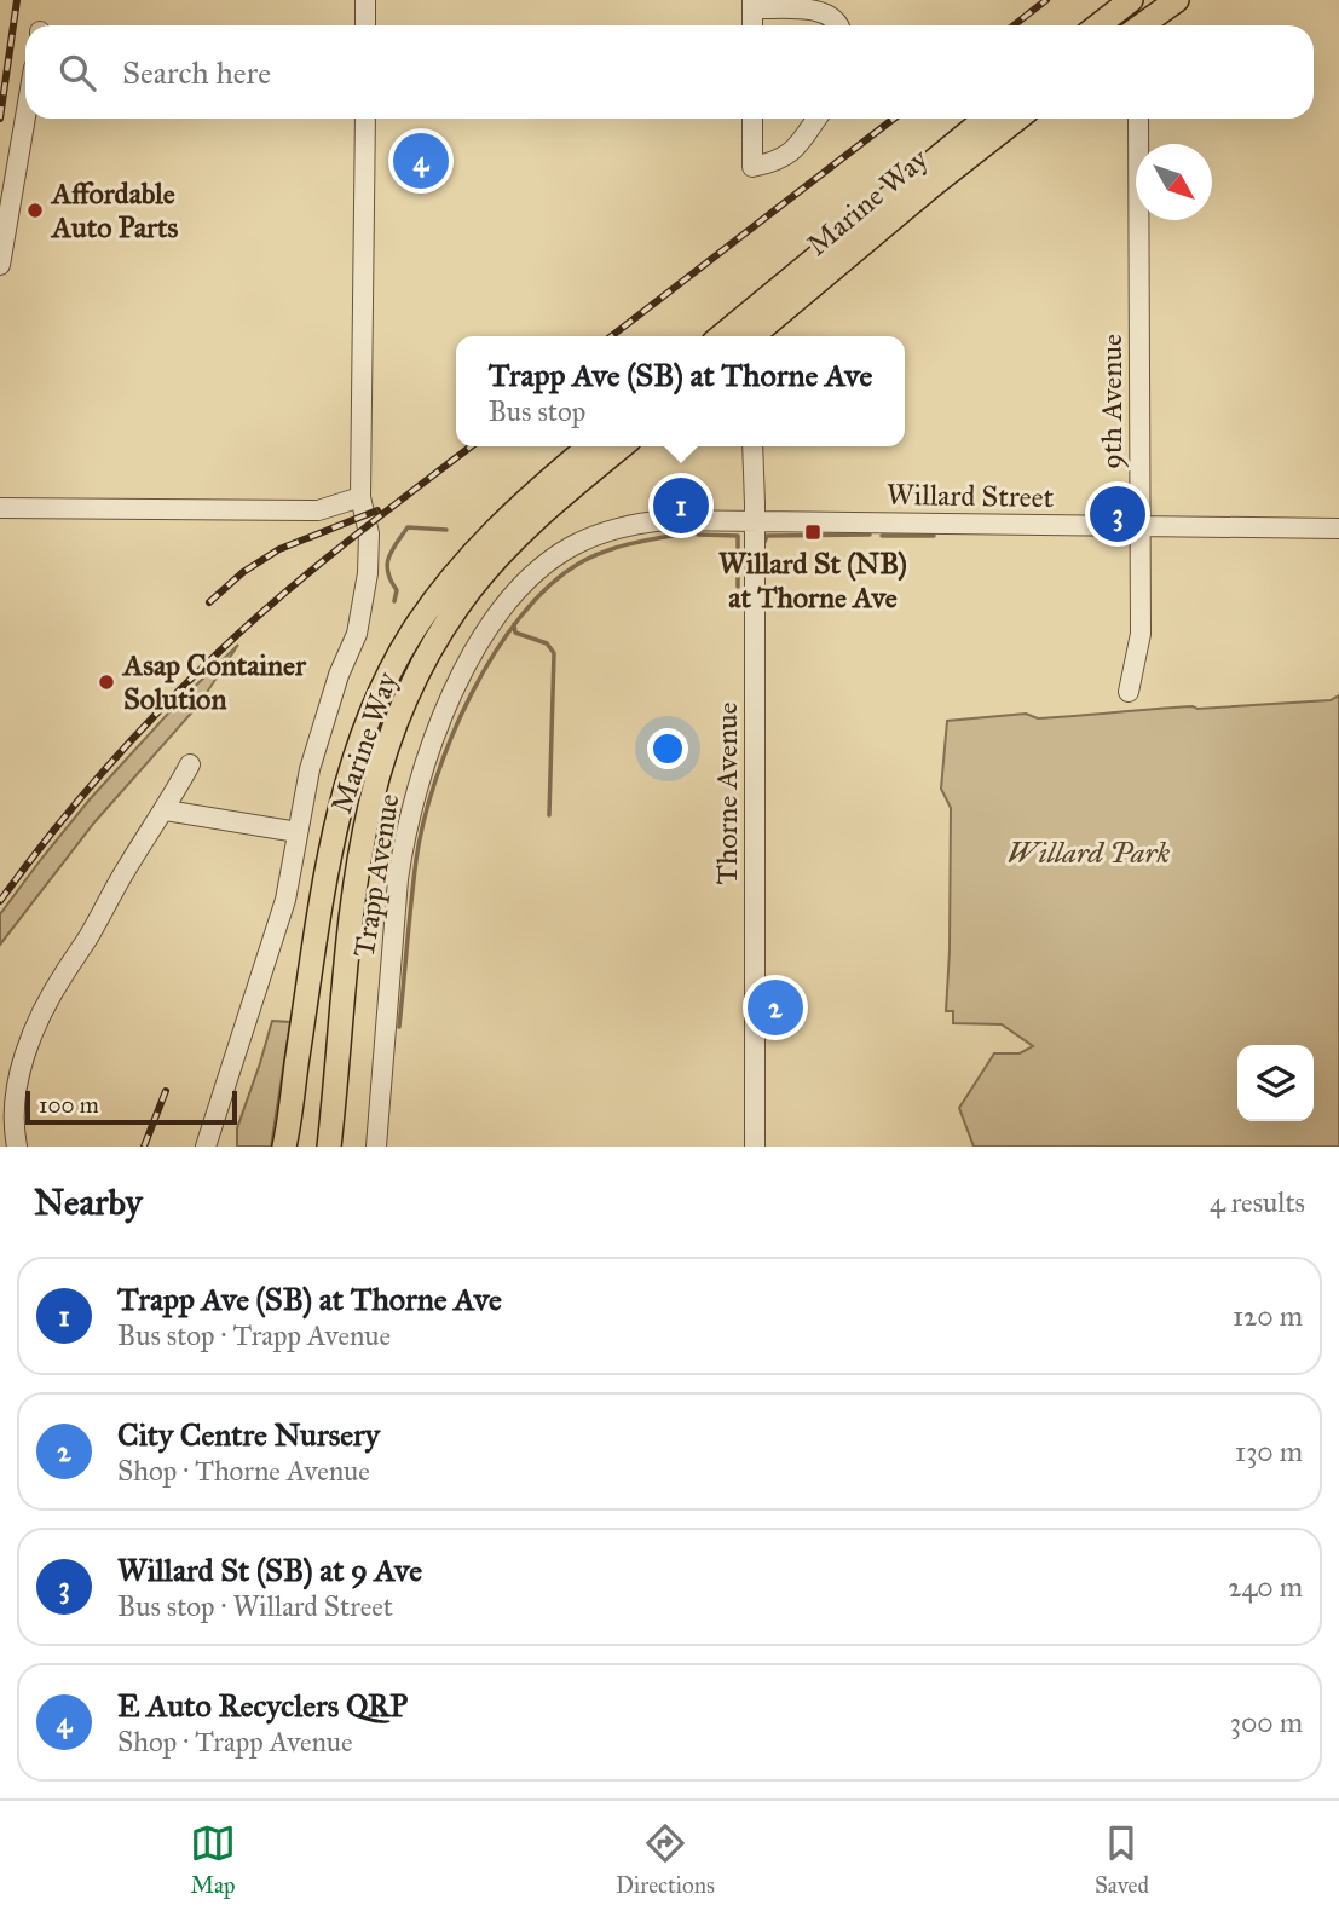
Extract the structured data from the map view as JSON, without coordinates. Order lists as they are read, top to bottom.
{
  "streets": {
    "main road": ["Marine Way"],
    "street": [
      "9th Avenue",
      "Willard Street",
      "Thorne Avenue",
      "Trapp Avenue"
    ]
  },
  "crossings": [
    ["9th Avenue", "Willard Street"],
    ["Willard Street", "Thorne Avenue"],
    ["Willard Street", "Trapp Avenue"],
    ["Thorne Avenue", "Trapp Avenue"]
  ],
  "parks": ["Willard Park"],
  "places": {
    "other": ["Affordable Auto Parts", "Asap Container Solution"],
    "transit": ["Willard St (NB) at Thorne Ave"]
  },
  "scale_bar": "100 m",
  "north": "bottom right",
  "page": {
    "search": "Search here",
    "pins": [
      "4",
      "1",
      "3",
      "2"
    ],
    "popup": ["Trapp Ave (SB) at Thorne Ave", "Bus stop"],
    "scale": "100 m",
    "heading": ["Nearby", "4 results"],
    "list": [
      {
        "mark": "1",
        "name": "Trapp Ave (SB) at Thorne Ave",
        "note": "Bus stop · Trapp Avenue",
        "value": "120 m"
      },
      {
        "mark": "2",
        "name": "City Centre Nursery",
        "note": "Shop · Thorne Avenue",
        "value": "130 m"
      },
      {
        "mark": "3",
        "name": "Willard St (SB) at 9 Ave",
        "note": "Bus stop · Willard Street",
        "value": "240 m"
      },
      {
        "mark": "4",
        "name": "E Auto Recyclers QRP",
        "note": "Shop · Trapp Avenue",
        "value": "300 m"
      }
    ],
    "nav": ["Map", "Directions", "Saved"]
  }
}
